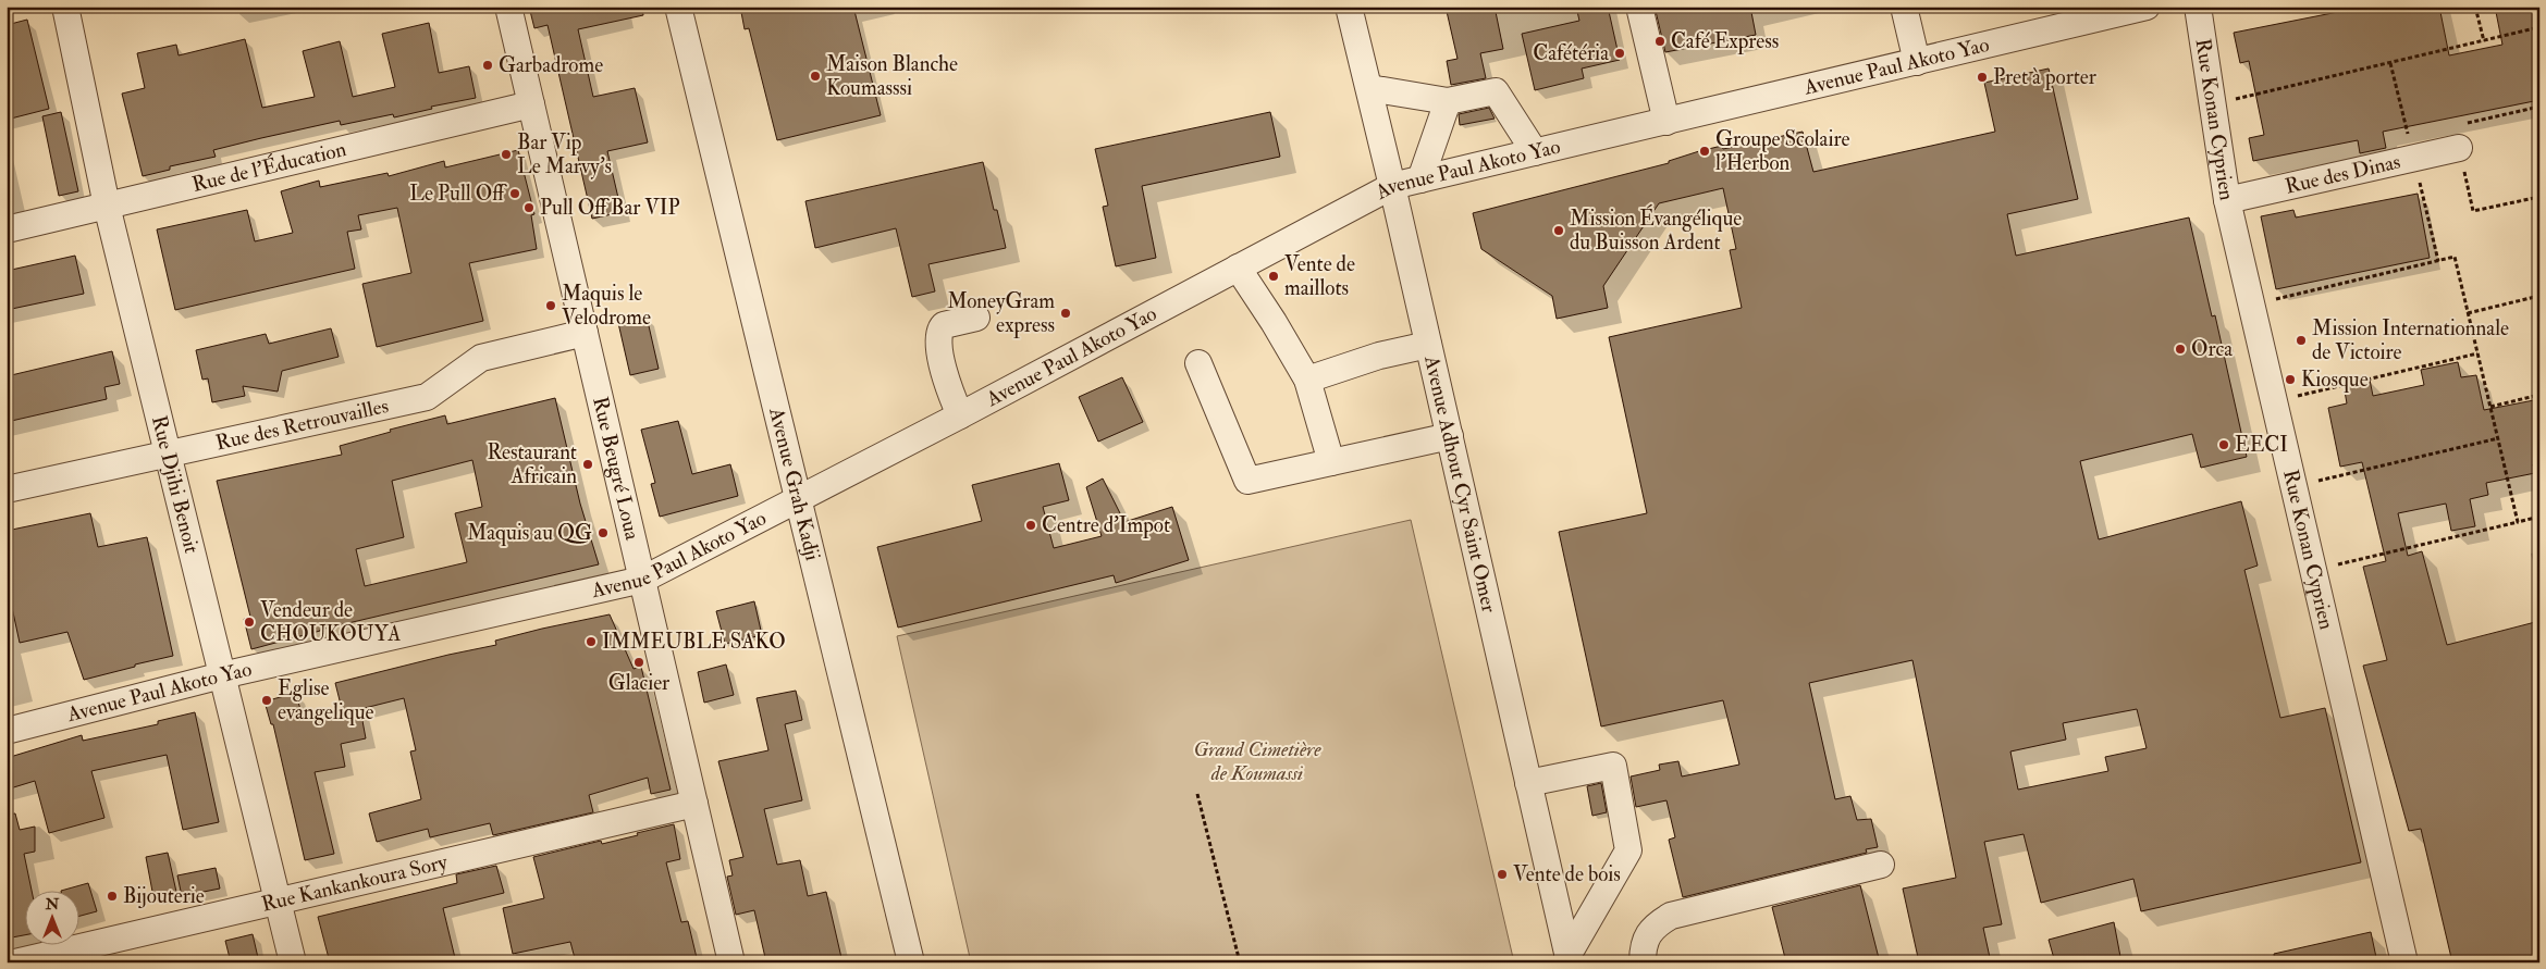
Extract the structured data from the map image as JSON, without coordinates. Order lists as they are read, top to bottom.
{
  "streets": {
    "street": [
      "Avenue Paul Akoto Yao",
      "Rue Konan Cyprien",
      "Rue de l'Éducation",
      "Rue des Dinas",
      "Rue des Retrouvailles",
      "Rue Beugré Loua",
      "Avenue Adhout Cyr Saint Omer",
      "Rue Djihi Benoit",
      "Avenue Grah Kadji",
      "Rue Kankankoura Sory"
    ]
  },
  "crossings": [
    ["Avenue Paul Akoto Yao", "Rue Beugré Loua"],
    ["Avenue Paul Akoto Yao", "Avenue Adhout Cyr Saint Omer"],
    ["Avenue Paul Akoto Yao", "Rue Djihi Benoit"],
    ["Avenue Paul Akoto Yao", "Avenue Grah Kadji"],
    ["Rue Konan Cyprien", "Rue des Dinas"],
    ["Rue de l'Éducation", "Rue Beugré Loua"],
    ["Rue de l'Éducation", "Rue Djihi Benoit"],
    ["Rue des Retrouvailles", "Rue Beugré Loua"],
    ["Rue des Retrouvailles", "Rue Djihi Benoit"],
    ["Rue Beugré Loua", "Rue Kankankoura Sory"],
    ["Rue Djihi Benoit", "Rue Kankankoura Sory"]
  ],
  "parks": ["Grand Cimetière de Koumassi"],
  "places": [
    "Café Express",
    "Cafétéria",
    "Garbadrome",
    "Maison Blanche Koumasssi",
    "Pret à porter",
    "Groupe Scolaire l'Herbon",
    "Bar Vip Le Marvy's",
    "Le Pull Off",
    "Pull Off Bar VIP",
    "Mission Évangélique du Buisson Ardent",
    "Vente de maillots",
    "Maquis le Velodrome",
    "MoneyGram express",
    "Mission Internationnale de Victoire",
    "Orca",
    "Kiosque",
    "EECI",
    "Restaurant Africain",
    "Centre d'Impot",
    "Maquis au QG",
    "Vendeur de CHOUKOUYA",
    "IMMEUBLE SAKO",
    "Glacier",
    "Eglise evangelique",
    "Vente de bois",
    "Bijouterie"
  ],
  "north": "top"
}
